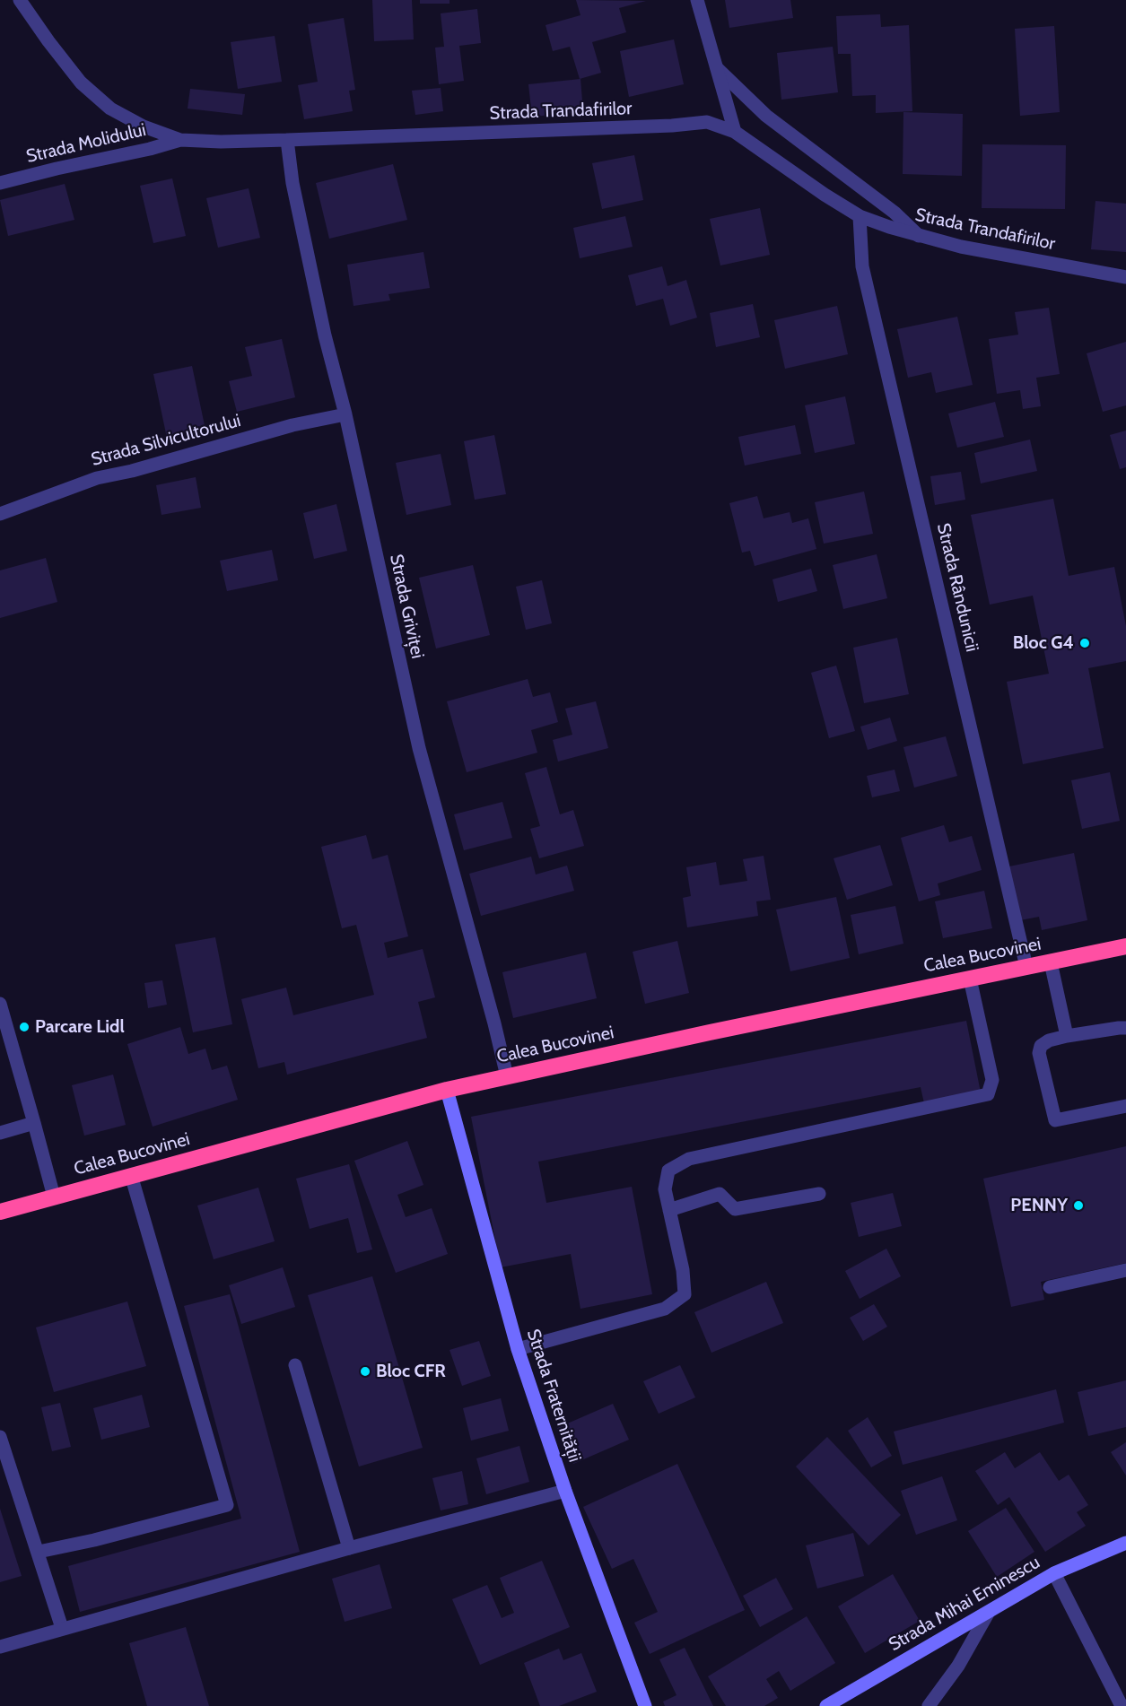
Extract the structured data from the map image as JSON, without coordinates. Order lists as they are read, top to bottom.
{
  "streets": {
    "highway": ["Calea Bucovinei"],
    "street": [
      "Strada Trandafirilor",
      "Strada Molidului",
      "Strada Silvicultorului",
      "Strada Rândunicii",
      "Strada Griviței",
      "Strada Fraternității",
      "Strada Mihai Eminescu"
    ]
  },
  "crossings": [
    ["Strada Trandafirilor", "Strada Molidului"],
    ["Strada Trandafirilor", "Strada Rândunicii"],
    ["Strada Trandafirilor", "Strada Griviței"],
    ["Strada Silvicultorului", "Strada Griviței"],
    ["Strada Rândunicii", "Calea Bucovinei"],
    ["Strada Griviței", "Calea Bucovinei"],
    ["Calea Bucovinei", "Strada Fraternității"]
  ],
  "places": [
    "Bloc G4",
    "Parcare Lidl",
    "PENNY",
    "Bloc CFR"
  ]
}
